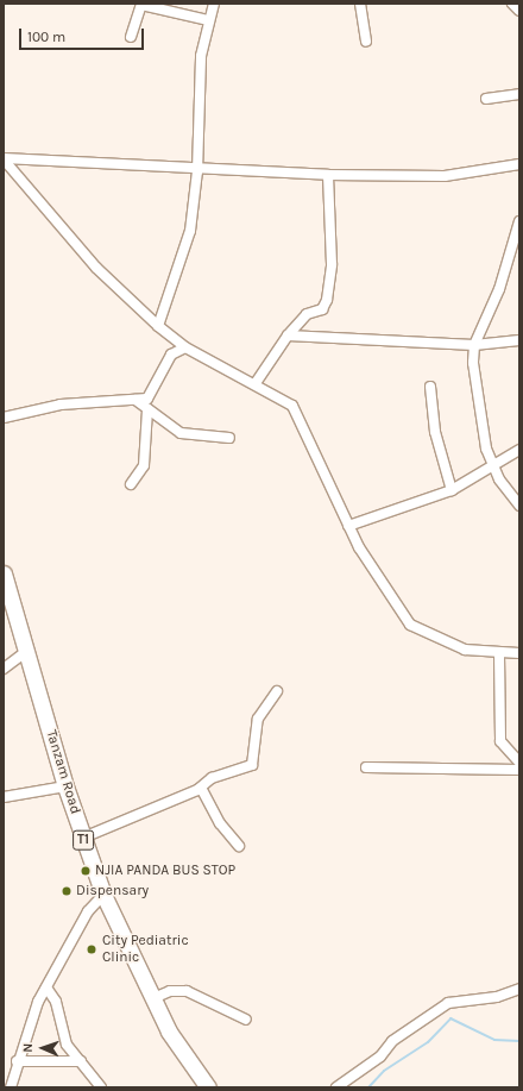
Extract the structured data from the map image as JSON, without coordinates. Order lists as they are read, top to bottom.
{
  "streets": {
    "highway": ["Tanzam Road", "T1"]
  },
  "places": ["NJIA PANDA BUS STOP", "Dispensary", "City Pediatric Clinic"],
  "scale_bar": "100 m",
  "north": "left"
}
